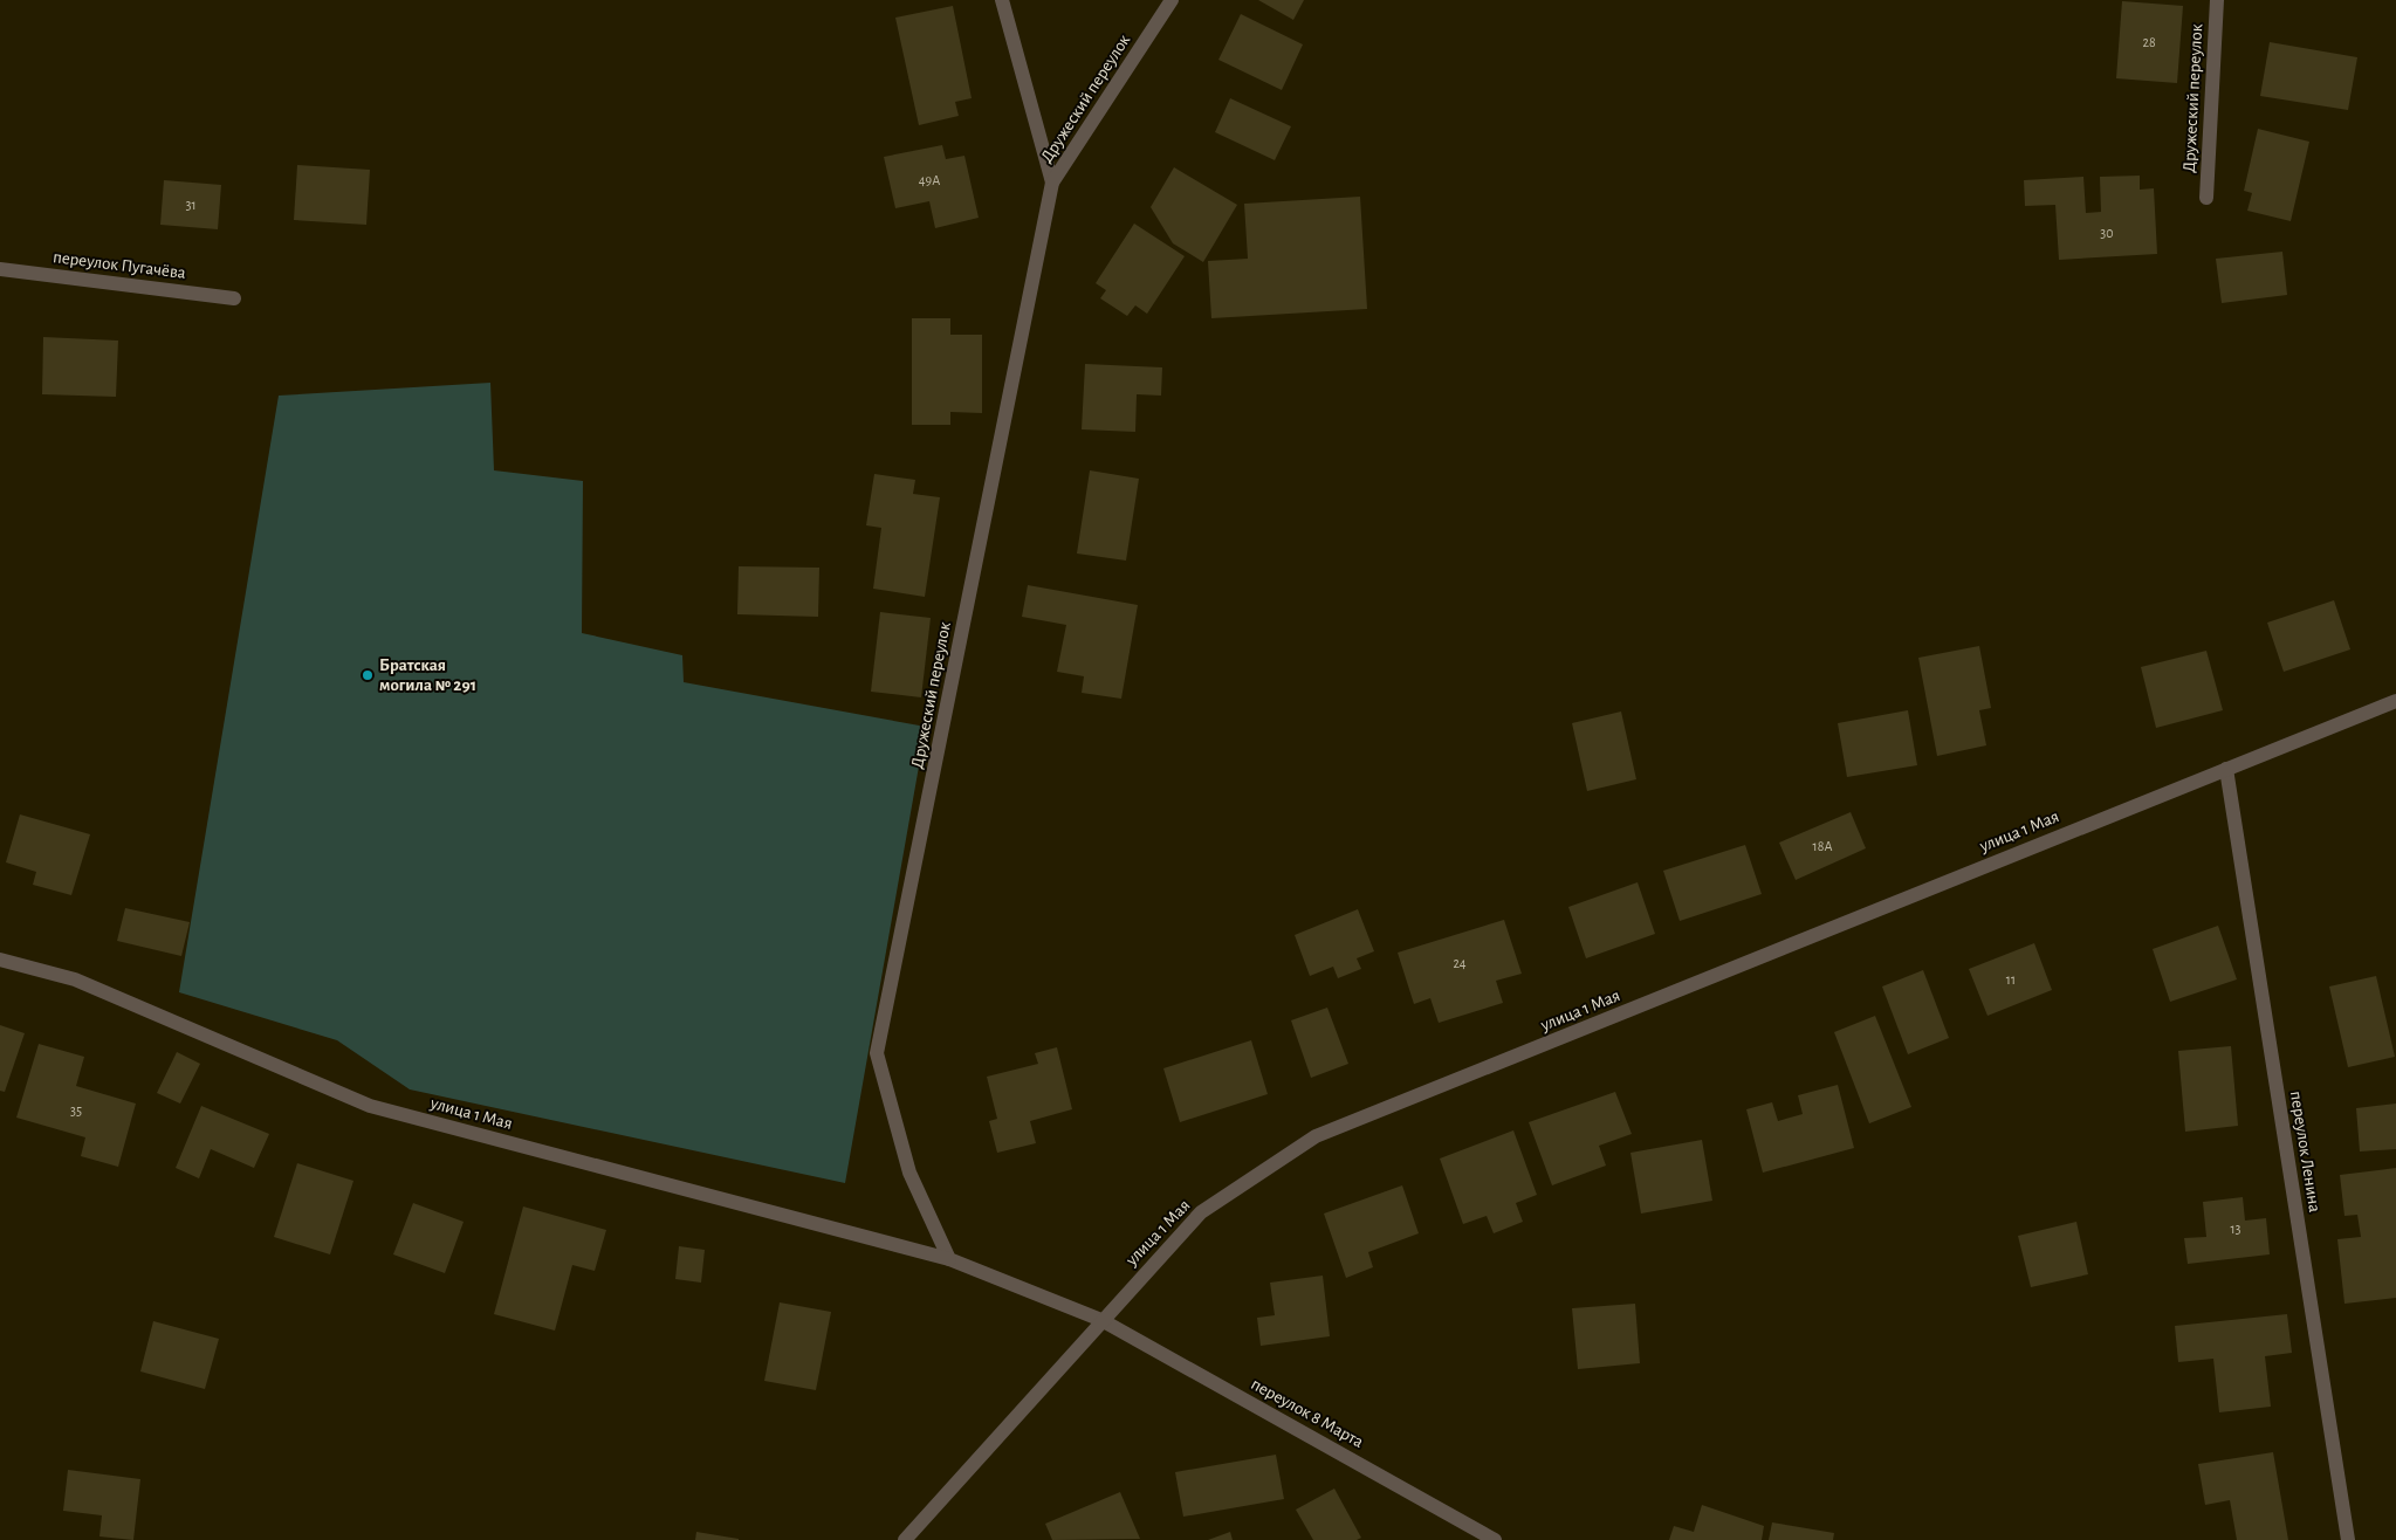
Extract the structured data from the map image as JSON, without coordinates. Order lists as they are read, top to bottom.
{
  "streets": {
    "street": [
      "Дружеский переулок",
      "переулок Пугачёва",
      "улица 1 Мая",
      "переулок Ленина",
      "переулок 8 Марта"
    ]
  },
  "crossings": [
    ["Дружеский переулок", "улица 1 Мая"],
    ["улица 1 Мая", "переулок Ленина"],
    ["улица 1 Мая", "переулок 8 Марта"]
  ],
  "places": ["Братская могила № 291"],
  "house_numbers": [
    "28",
    "49А",
    "31",
    "30",
    "18А",
    "24",
    "11",
    "35",
    "13"
  ]
}
